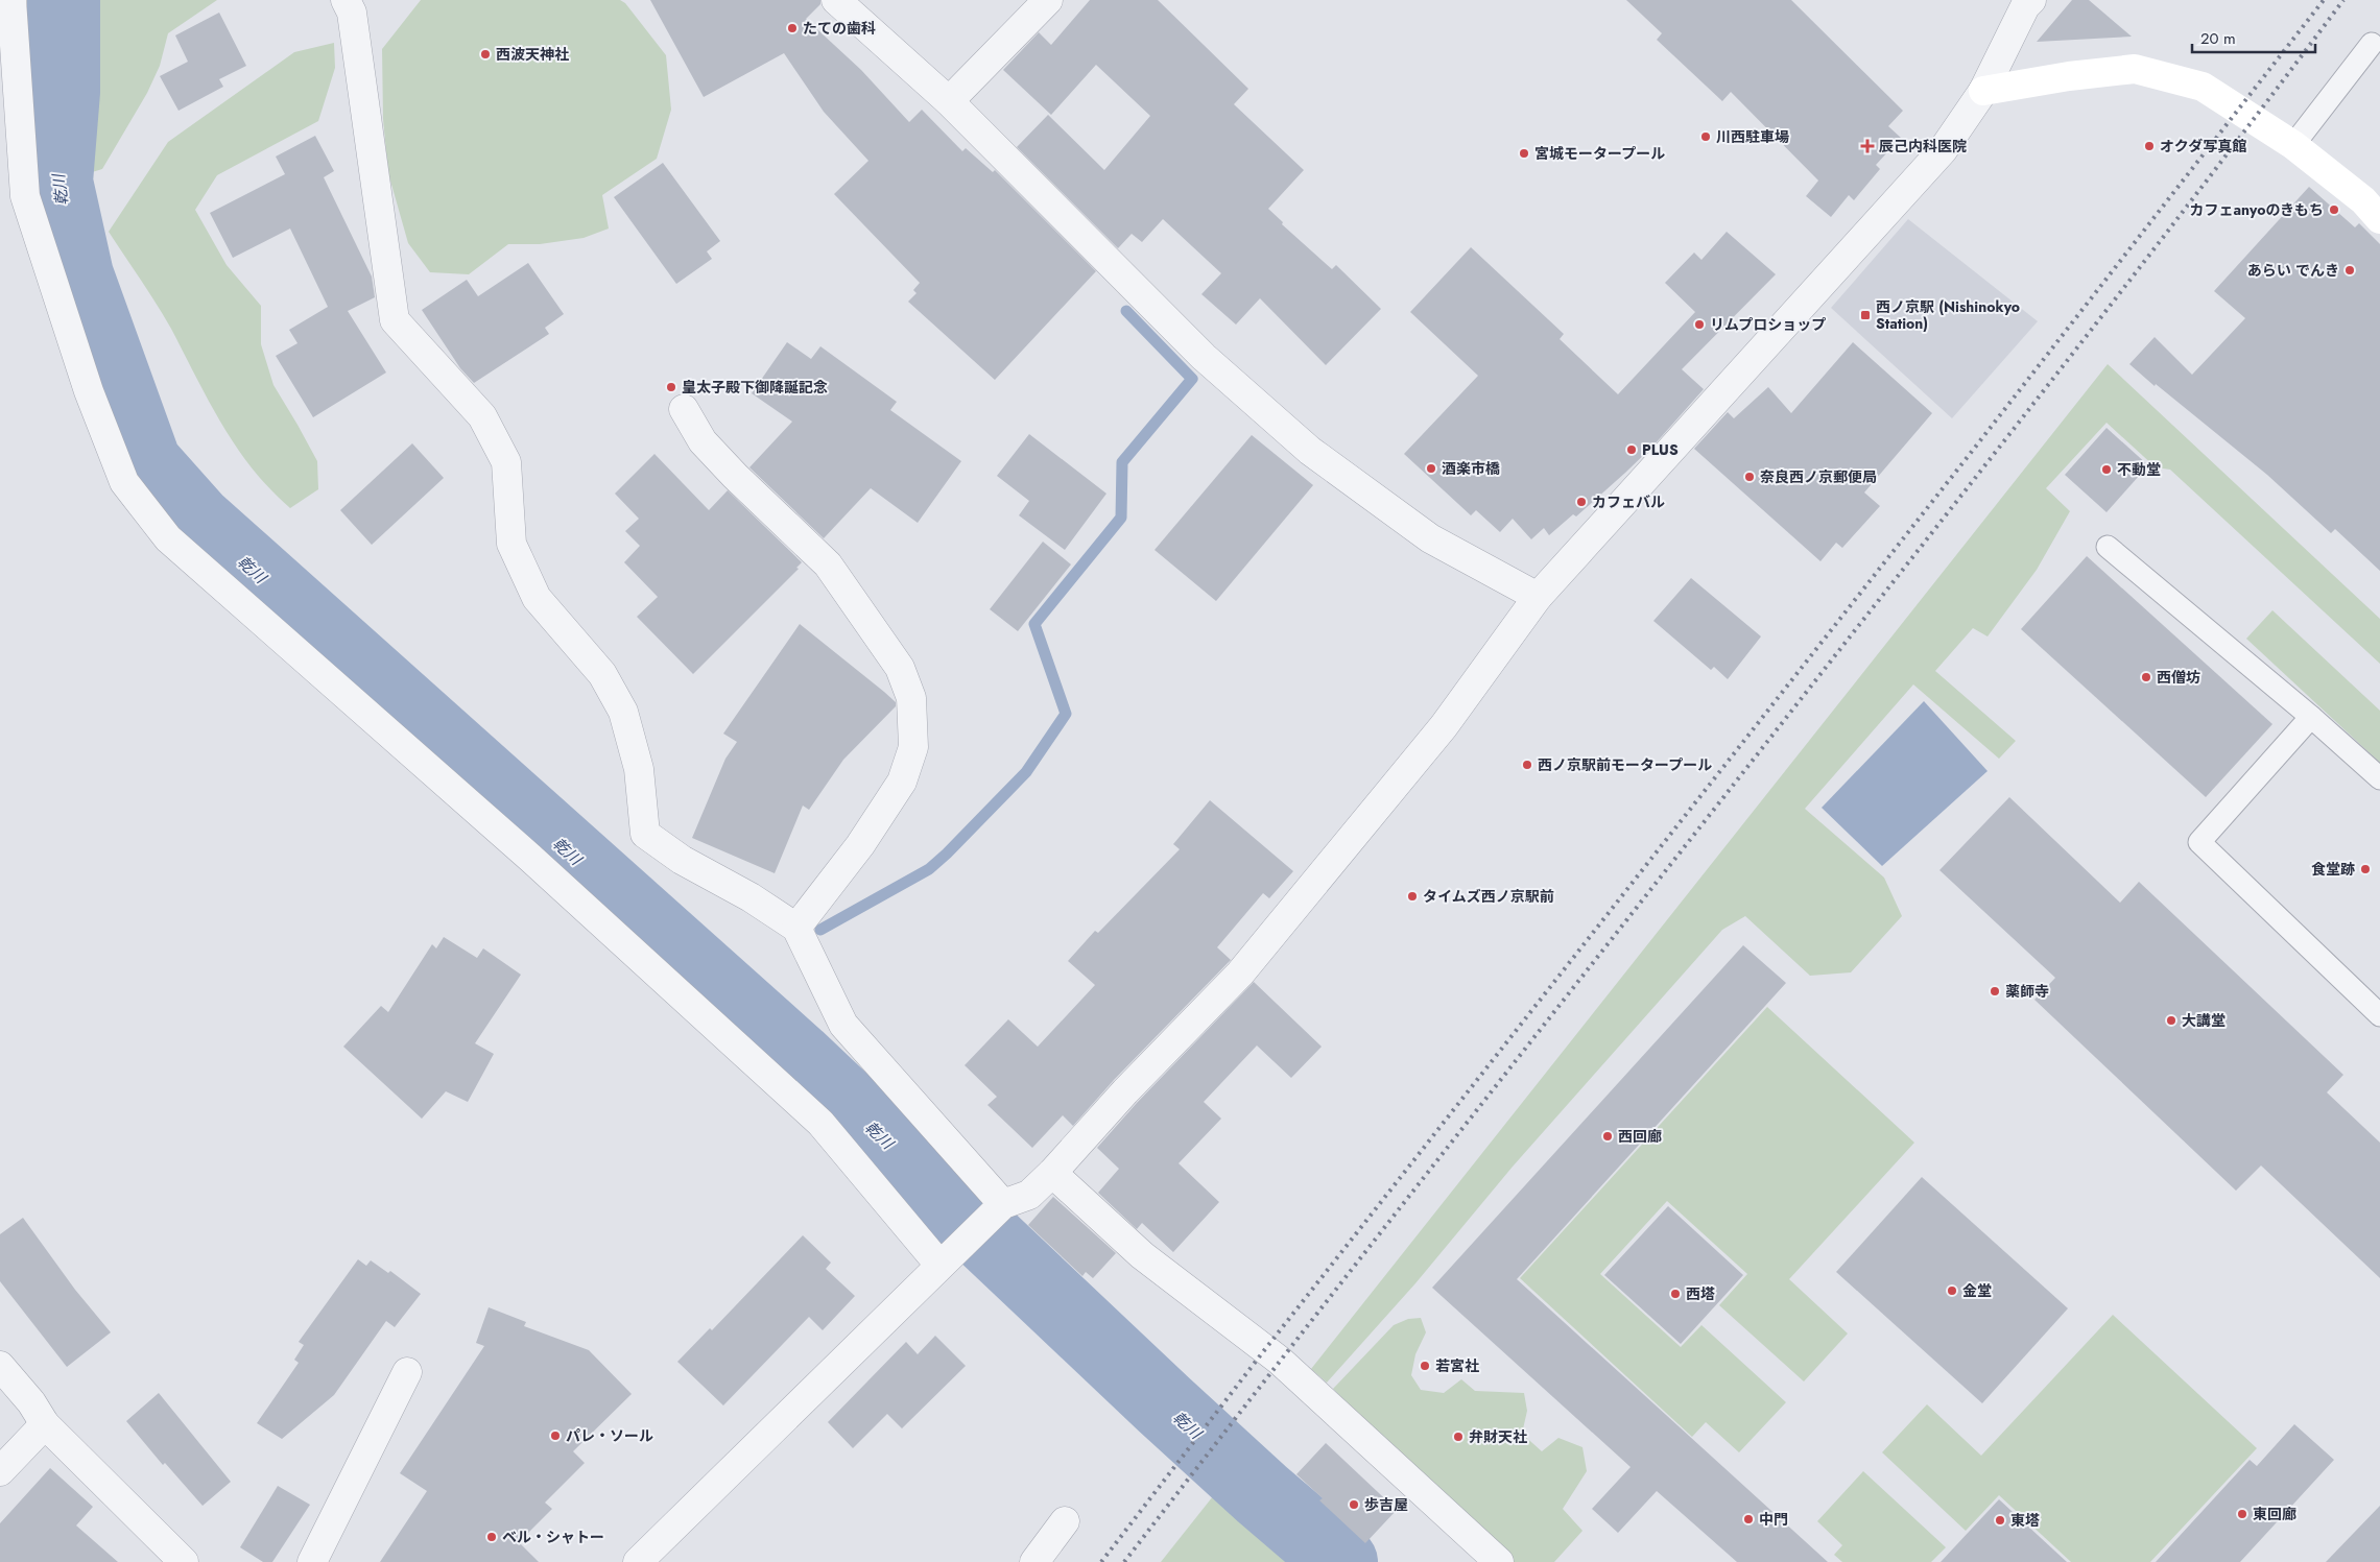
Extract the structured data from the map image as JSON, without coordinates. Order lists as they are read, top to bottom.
{
  "water": ["乾川"],
  "places": {
    "other": [
      "たての歯科",
      "西波天神社",
      "川西駐車場",
      "オクダ写真館",
      "宮城モータープール",
      "カフェanyoのきもち",
      "あらい でんき",
      "リムプロショップ",
      "皇太子殿下御降誕記念",
      "PLUS",
      "酒楽市橋",
      "不動堂",
      "奈良西ノ京郵便局",
      "カフェバル",
      "西僧坊",
      "西ノ京駅前モータープール",
      "食堂跡",
      "タイムズ西ノ京駅前",
      "薬師寺",
      "大講堂",
      "西回廊",
      "金堂",
      "西塔",
      "若宮社",
      "パレ・ソール",
      "弁財天社",
      "歩吉屋",
      "東回廊",
      "中門",
      "東塔",
      "ベル・シャトー"
    ],
    "health": ["辰己内科医院"],
    "transit": ["西ノ京駅 (Nishinokyo Station)"]
  },
  "scale_bar": "20 m"
}
